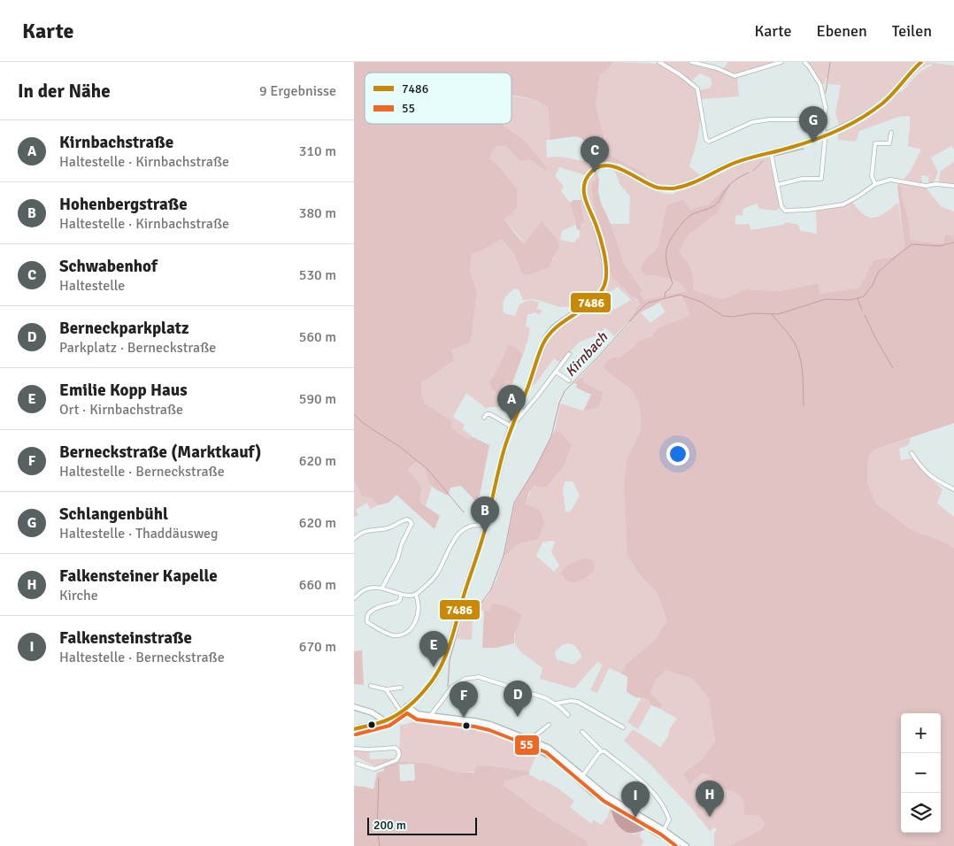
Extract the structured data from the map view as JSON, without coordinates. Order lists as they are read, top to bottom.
{
  "water": ["Kirnbach"],
  "lines": ["transit line 7486", "transit line 55"],
  "legend": ["7486", "55"],
  "scale_bar": "200 m",
  "page": {
    "header": "Karte",
    "nav": ["Karte", "Ebenen", "Teilen"],
    "heading": ["In der Nähe", "9 Ergebnisse"],
    "pins": [
      "G",
      "C",
      "A",
      "B",
      "E",
      "D",
      "F",
      "H",
      "I"
    ],
    "list": [
      {
        "mark": "A",
        "name": "Kirnbachstraße",
        "note": "Haltestelle · Kirnbachstraße",
        "value": "310 m"
      },
      {
        "mark": "B",
        "name": "Hohenbergstraße",
        "note": "Haltestelle · Kirnbachstraße",
        "value": "380 m"
      },
      {
        "mark": "C",
        "name": "Schwabenhof",
        "note": "Haltestelle",
        "value": "530 m"
      },
      {
        "mark": "D",
        "name": "Berneckparkplatz",
        "note": "Parkplatz · Berneckstraße",
        "value": "560 m"
      },
      {
        "mark": "E",
        "name": "Emilie Kopp Haus",
        "note": "Ort · Kirnbachstraße",
        "value": "590 m"
      },
      {
        "mark": "F",
        "name": "Berneckstraße (Marktkauf)",
        "note": "Haltestelle · Berneckstraße",
        "value": "620 m"
      },
      {
        "mark": "G",
        "name": "Schlangenbühl",
        "note": "Haltestelle · Thaddäusweg",
        "value": "620 m"
      },
      {
        "mark": "H",
        "name": "Falkensteiner Kapelle",
        "note": "Kirche",
        "value": "660 m"
      },
      {
        "mark": "I",
        "name": "Falkensteinstraße",
        "note": "Haltestelle · Berneckstraße",
        "value": "670 m"
      }
    ],
    "map_buttons": ["+", "−"],
    "scale": "200 m"
  }
}
